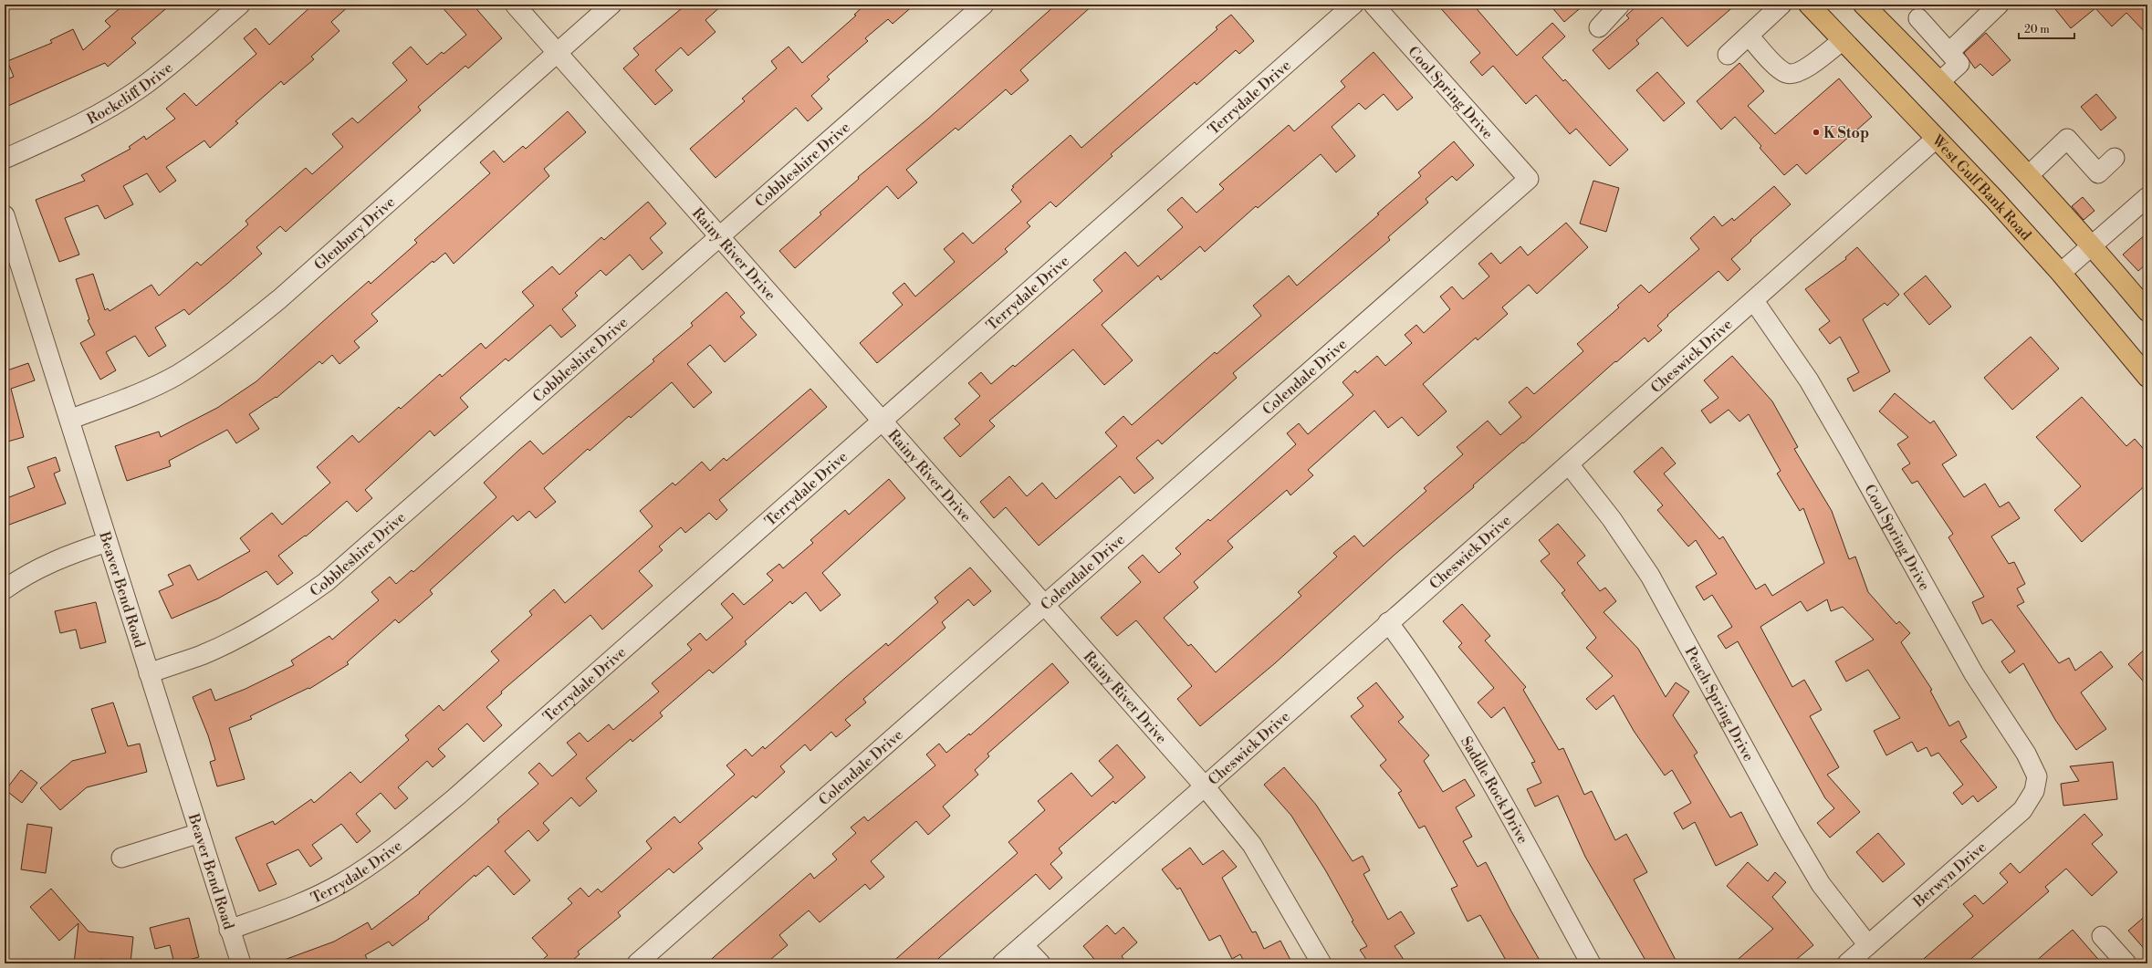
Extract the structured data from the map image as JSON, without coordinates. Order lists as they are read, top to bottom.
{
  "streets": {
    "main road": ["West Gulf Bank Road"],
    "street": [
      "Rockcliff Drive",
      "Cool Spring Drive",
      "Terrydale Drive",
      "Cobbleshire Drive",
      "Glenbury Drive",
      "Rainy River Drive",
      "Cheswick Drive",
      "Colendale Drive",
      "Beaver Bend Road",
      "Peach Spring Drive",
      "Saddle Rock Drive",
      "Berwyn Drive"
    ]
  },
  "crossings": [
    ["Cool Spring Drive", "Cheswick Drive"],
    ["Cool Spring Drive", "Colendale Drive"],
    ["Cool Spring Drive", "Berwyn Drive"],
    ["Terrydale Drive", "Rainy River Drive"],
    ["Terrydale Drive", "Beaver Bend Road"],
    ["Cobbleshire Drive", "Rainy River Drive"],
    ["Cobbleshire Drive", "Beaver Bend Road"],
    ["West Gulf Bank Road", "Cheswick Drive"],
    ["Glenbury Drive", "Rainy River Drive"],
    ["Glenbury Drive", "Beaver Bend Road"],
    ["Rainy River Drive", "Cheswick Drive"],
    ["Rainy River Drive", "Colendale Drive"],
    ["Cheswick Drive", "Peach Spring Drive"],
    ["Cheswick Drive", "Saddle Rock Drive"],
    ["Peach Spring Drive", "Berwyn Drive"]
  ],
  "places": ["K Stop"],
  "scale_bar": "20 m"
}
